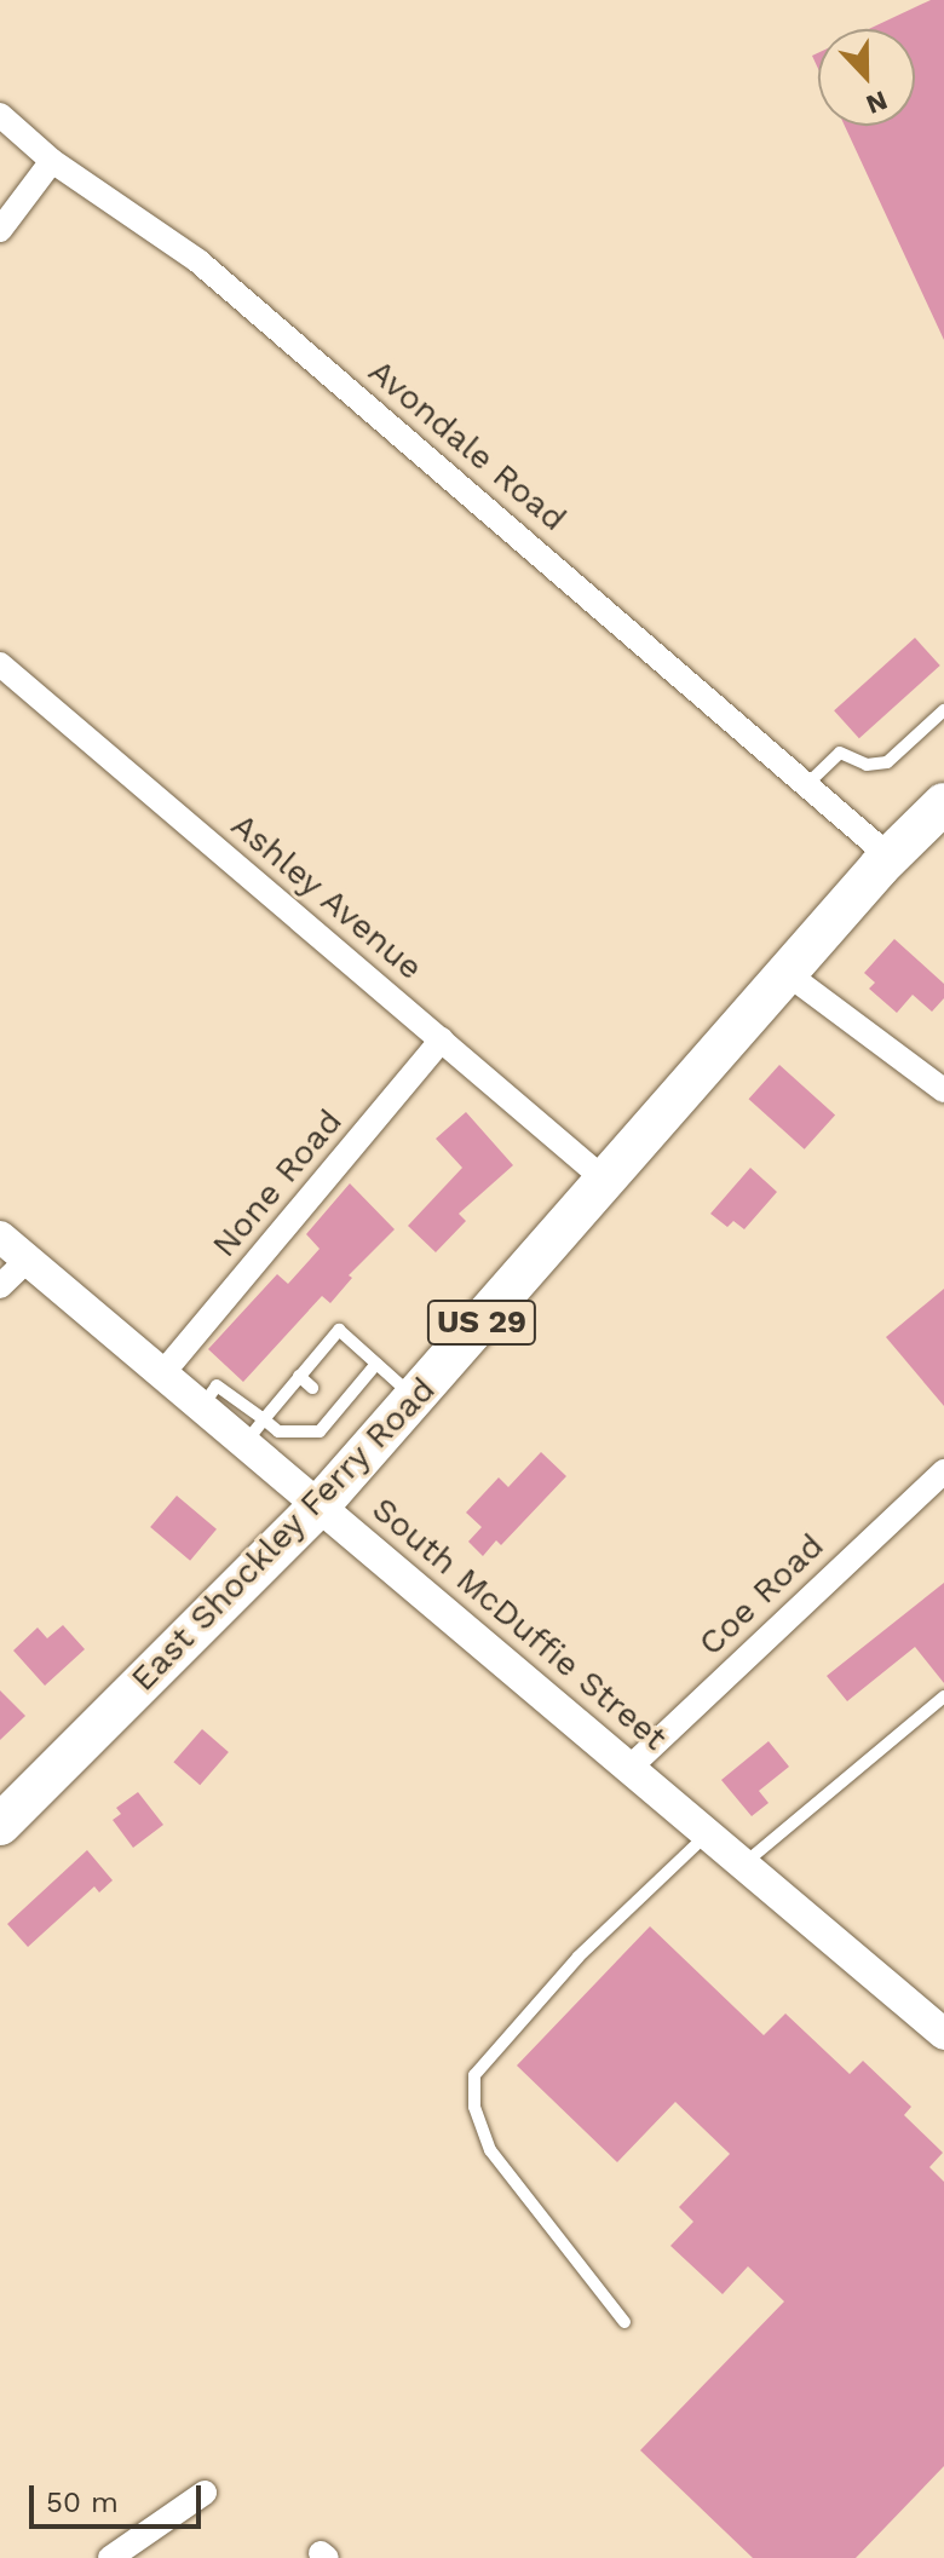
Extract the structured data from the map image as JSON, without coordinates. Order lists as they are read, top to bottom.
{
  "streets": {
    "highway": ["US 29", "East Shockley Ferry Road"],
    "street": [
      "Avondale Road",
      "Ashley Avenue",
      "None Road",
      "Coe Road",
      "South McDuffie Street"
    ]
  },
  "crossings": [
    ["Avondale Road", "East Shockley Ferry Road"],
    ["Ashley Avenue", "None Road"],
    ["Ashley Avenue", "East Shockley Ferry Road"],
    ["None Road", "South McDuffie Street"],
    ["East Shockley Ferry Road", "South McDuffie Street"],
    ["Coe Road", "South McDuffie Street"]
  ],
  "scale_bar": "50 m",
  "north": "bottom"
}
